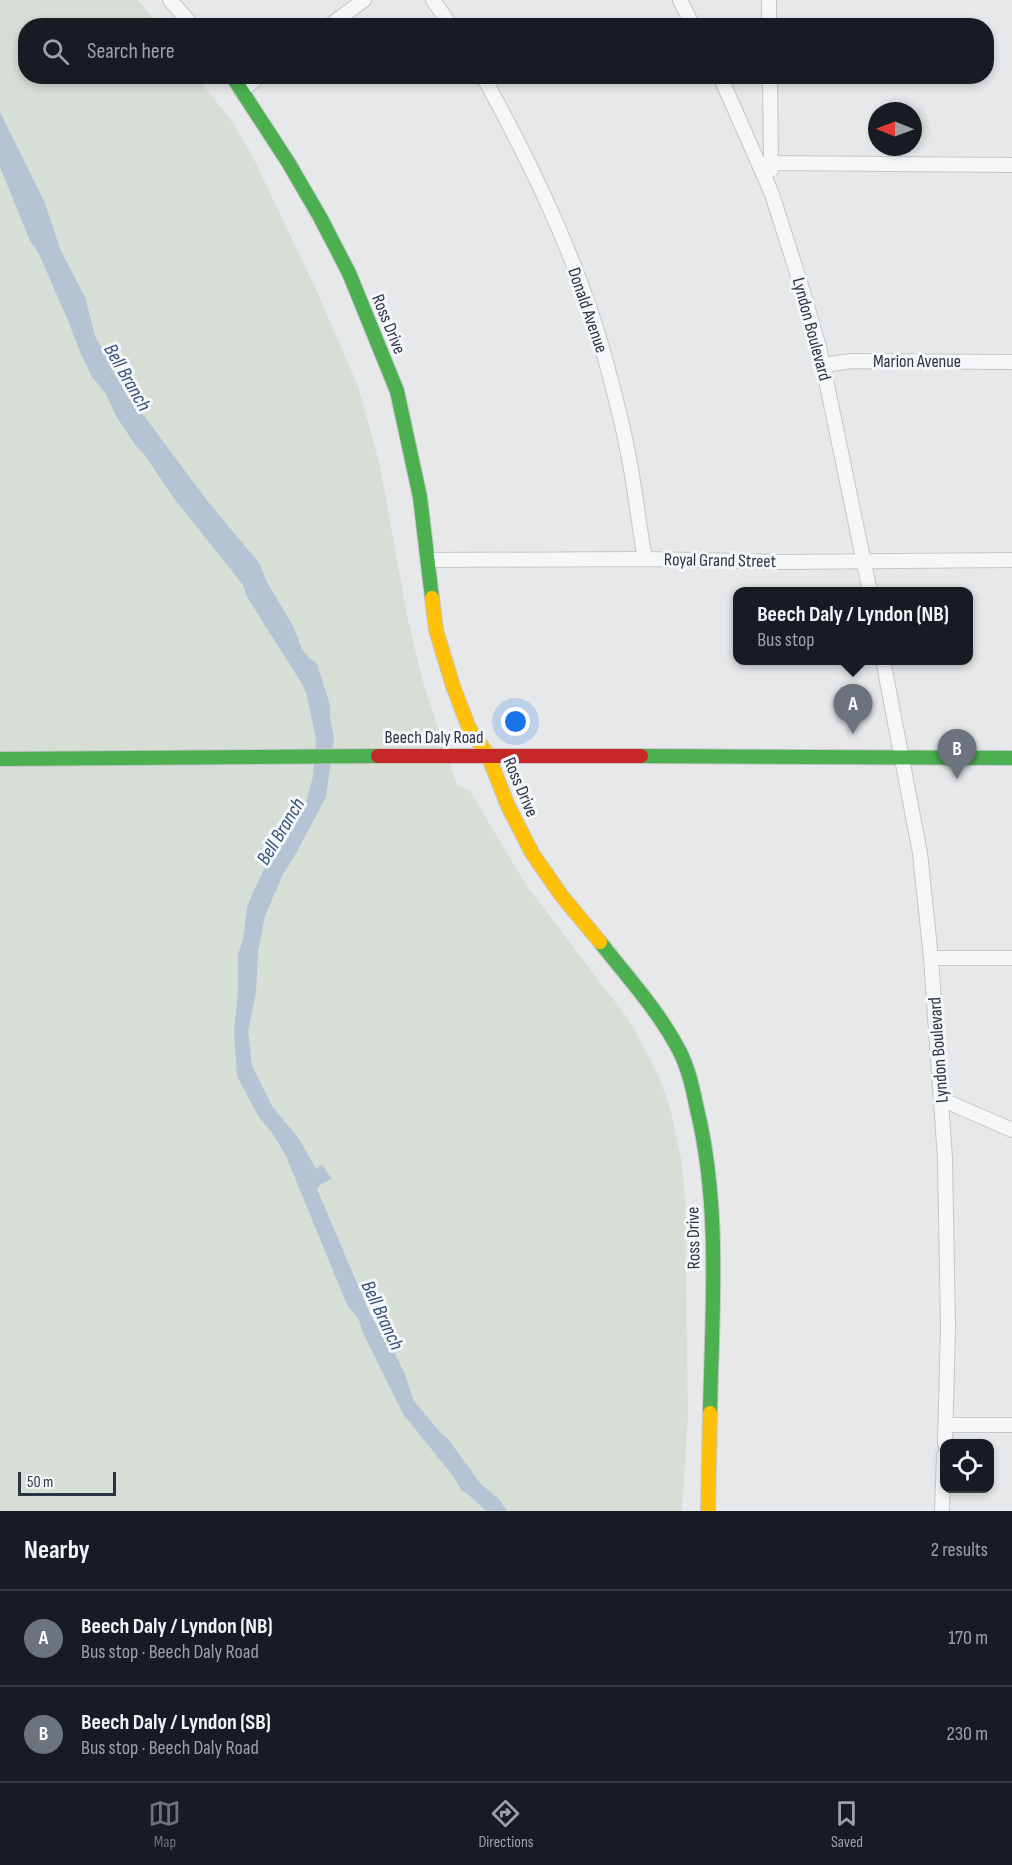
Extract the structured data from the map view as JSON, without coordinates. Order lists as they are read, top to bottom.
{
  "streets": {
    "street": [
      "Donald Avenue",
      "Ross Drive",
      "Lyndon Boulevard",
      "Marion Avenue",
      "Royal Grand Street",
      "Beech Daly Road"
    ]
  },
  "crossings": [
    ["Donald Avenue", "Royal Grand Street"],
    ["Ross Drive", "Royal Grand Street"],
    ["Ross Drive", "Beech Daly Road"],
    ["Lyndon Boulevard", "Marion Avenue"],
    ["Lyndon Boulevard", "Royal Grand Street"],
    ["Lyndon Boulevard", "Beech Daly Road"]
  ],
  "water": ["Bell Branch"],
  "scale_bar": "50 m",
  "north": "left",
  "page": {
    "search": "Search here",
    "popup": ["Beech Daly / Lyndon (NB)", "Bus stop"],
    "pins": ["A", "B"],
    "scale": "50 m",
    "heading": ["Nearby", "2 results"],
    "list": [
      {
        "mark": "A",
        "name": "Beech Daly / Lyndon (NB)",
        "note": "Bus stop · Beech Daly Road",
        "value": "170 m"
      },
      {
        "mark": "B",
        "name": "Beech Daly / Lyndon (SB)",
        "note": "Bus stop · Beech Daly Road",
        "value": "230 m"
      }
    ],
    "nav": ["Map", "Directions", "Saved"]
  }
}
